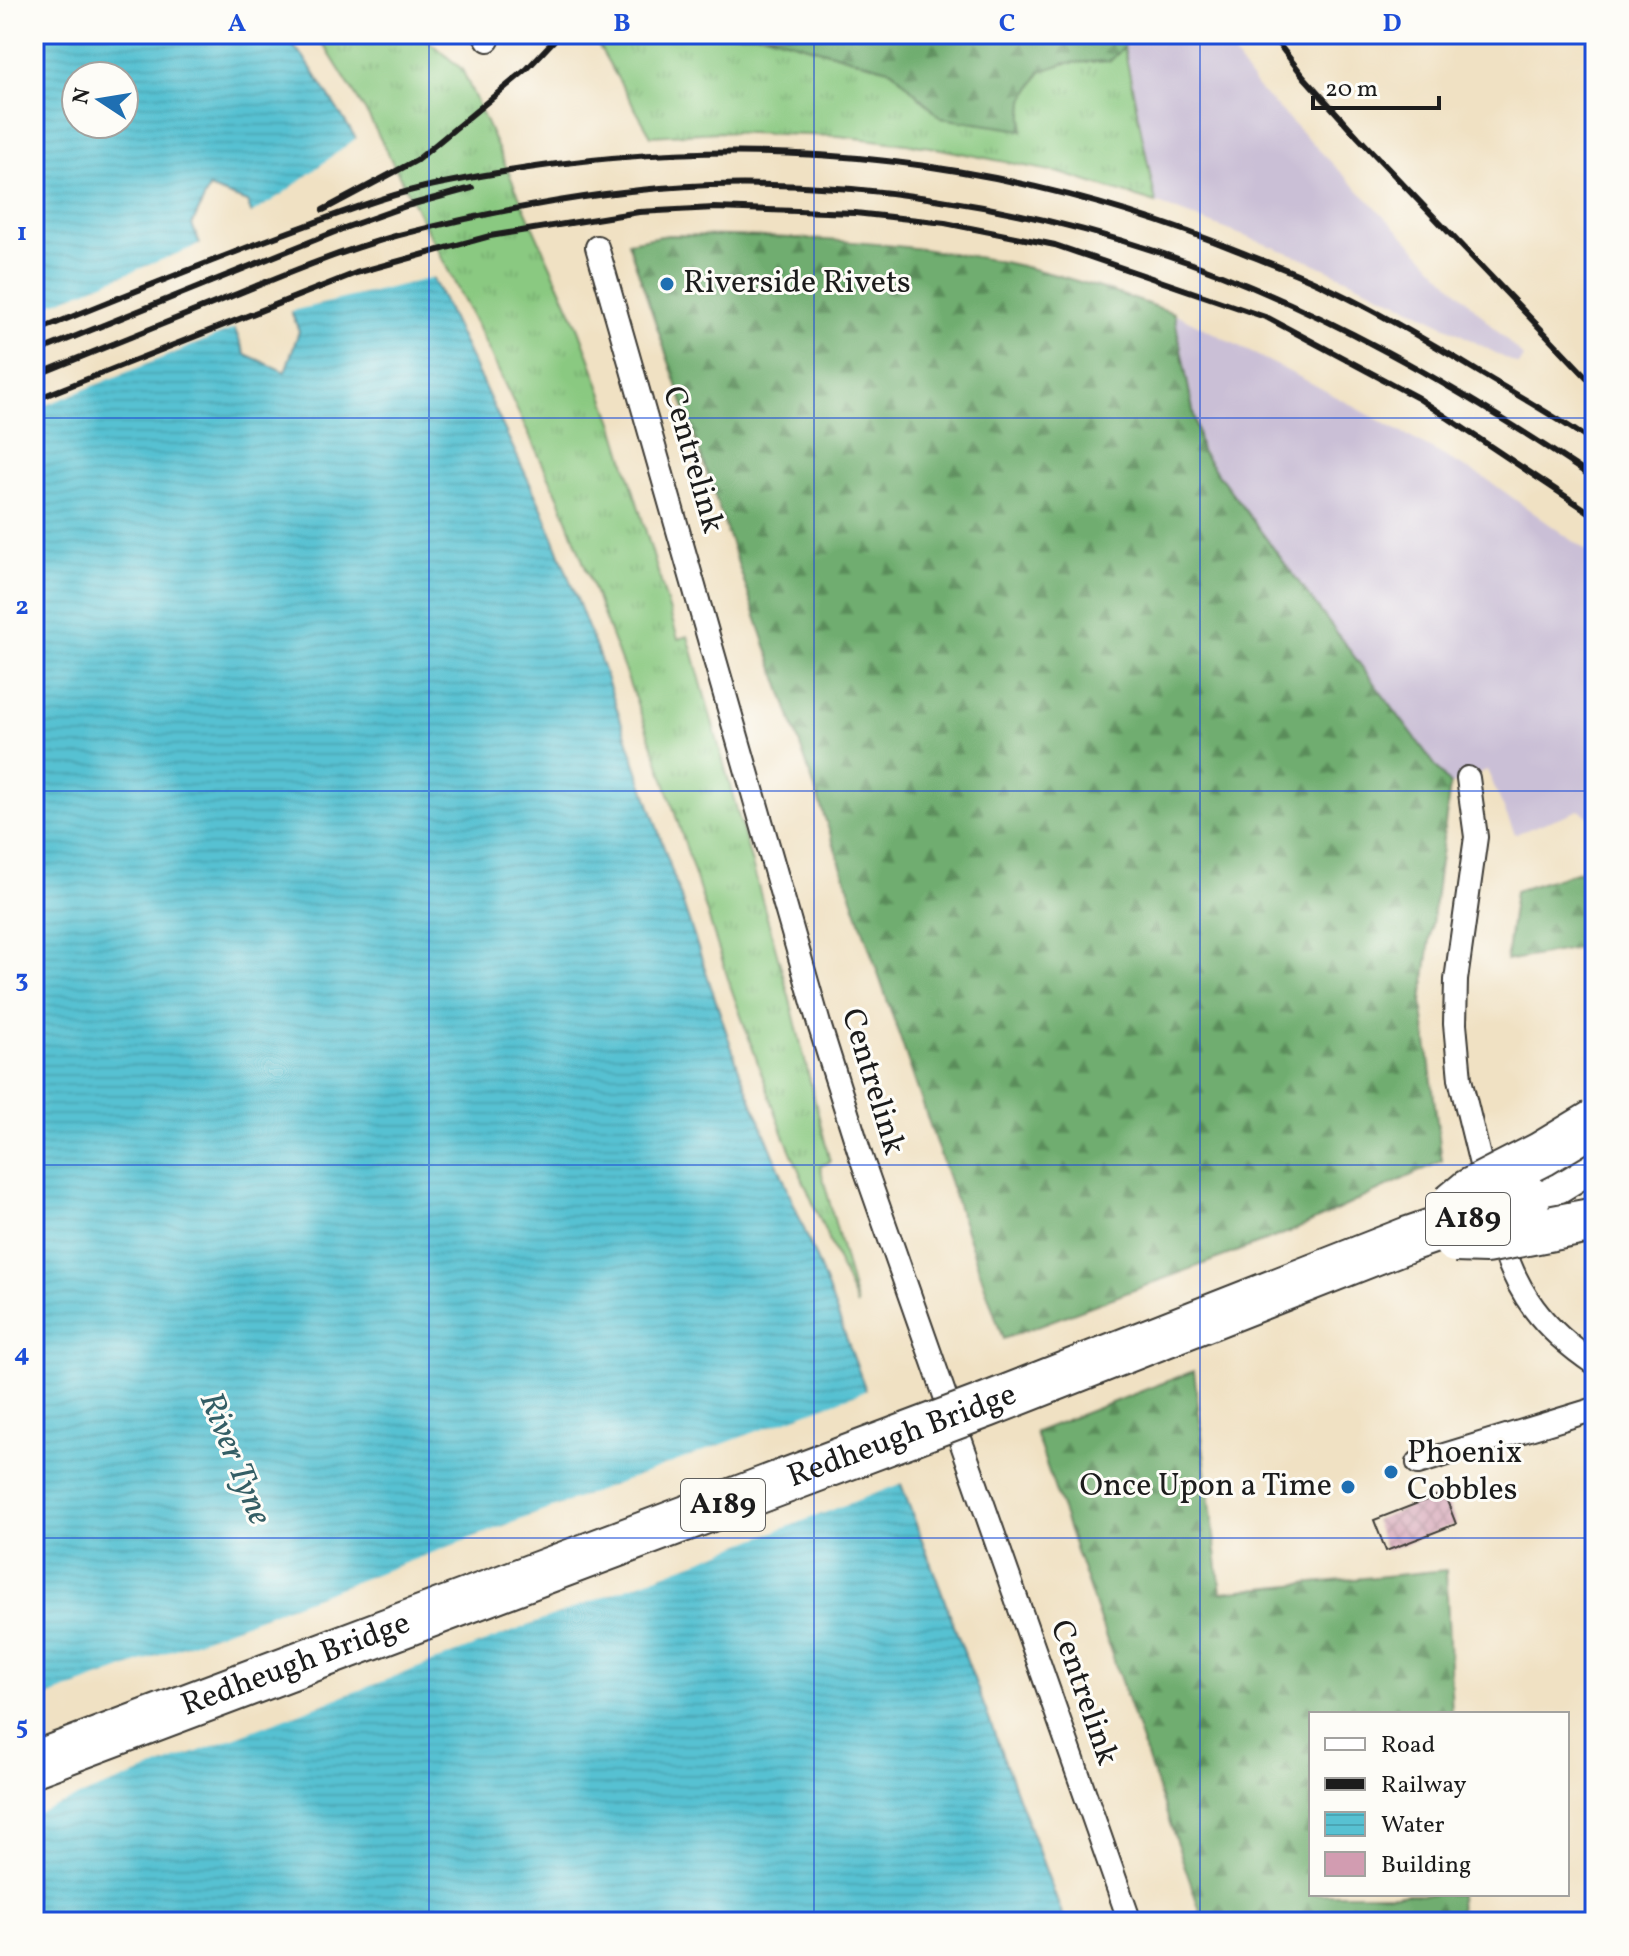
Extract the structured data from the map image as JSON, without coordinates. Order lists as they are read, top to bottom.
{
  "streets": {
    "main road": ["A189", "Redheugh Bridge"],
    "lane": ["Centrelink"]
  },
  "crossings": [
    ["A189", "Redheugh Bridge"]
  ],
  "water": ["River Tyne"],
  "places": ["Riverside Rivets", "Phoenix Cobbles", "Once Upon a Time"],
  "legend": [
    "Road",
    "Railway",
    "Water",
    "Building"
  ],
  "scale_bar": "20 m",
  "north": "left",
  "grid": {
    "columns": [
      "A",
      "B",
      "C",
      "D"
    ],
    "rows": [
      "1",
      "2",
      "3",
      "4",
      "5"
    ]
  }
}
